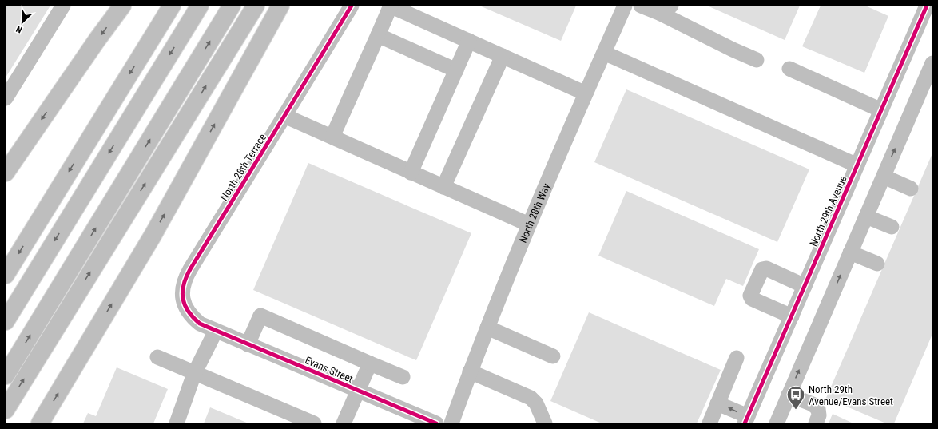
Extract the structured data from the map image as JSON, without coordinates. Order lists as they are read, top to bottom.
{
  "streets": {
    "street": [
      "North 28th Terrace",
      "North 29th Avenue",
      "North 28th Way",
      "Evans Street"
    ]
  },
  "crossings": [
    ["North 28th Terrace", "Evans Street"]
  ],
  "places": {
    "bus stop": ["North 29th Avenue/Evans Street"]
  },
  "north": "bottom left"
}
